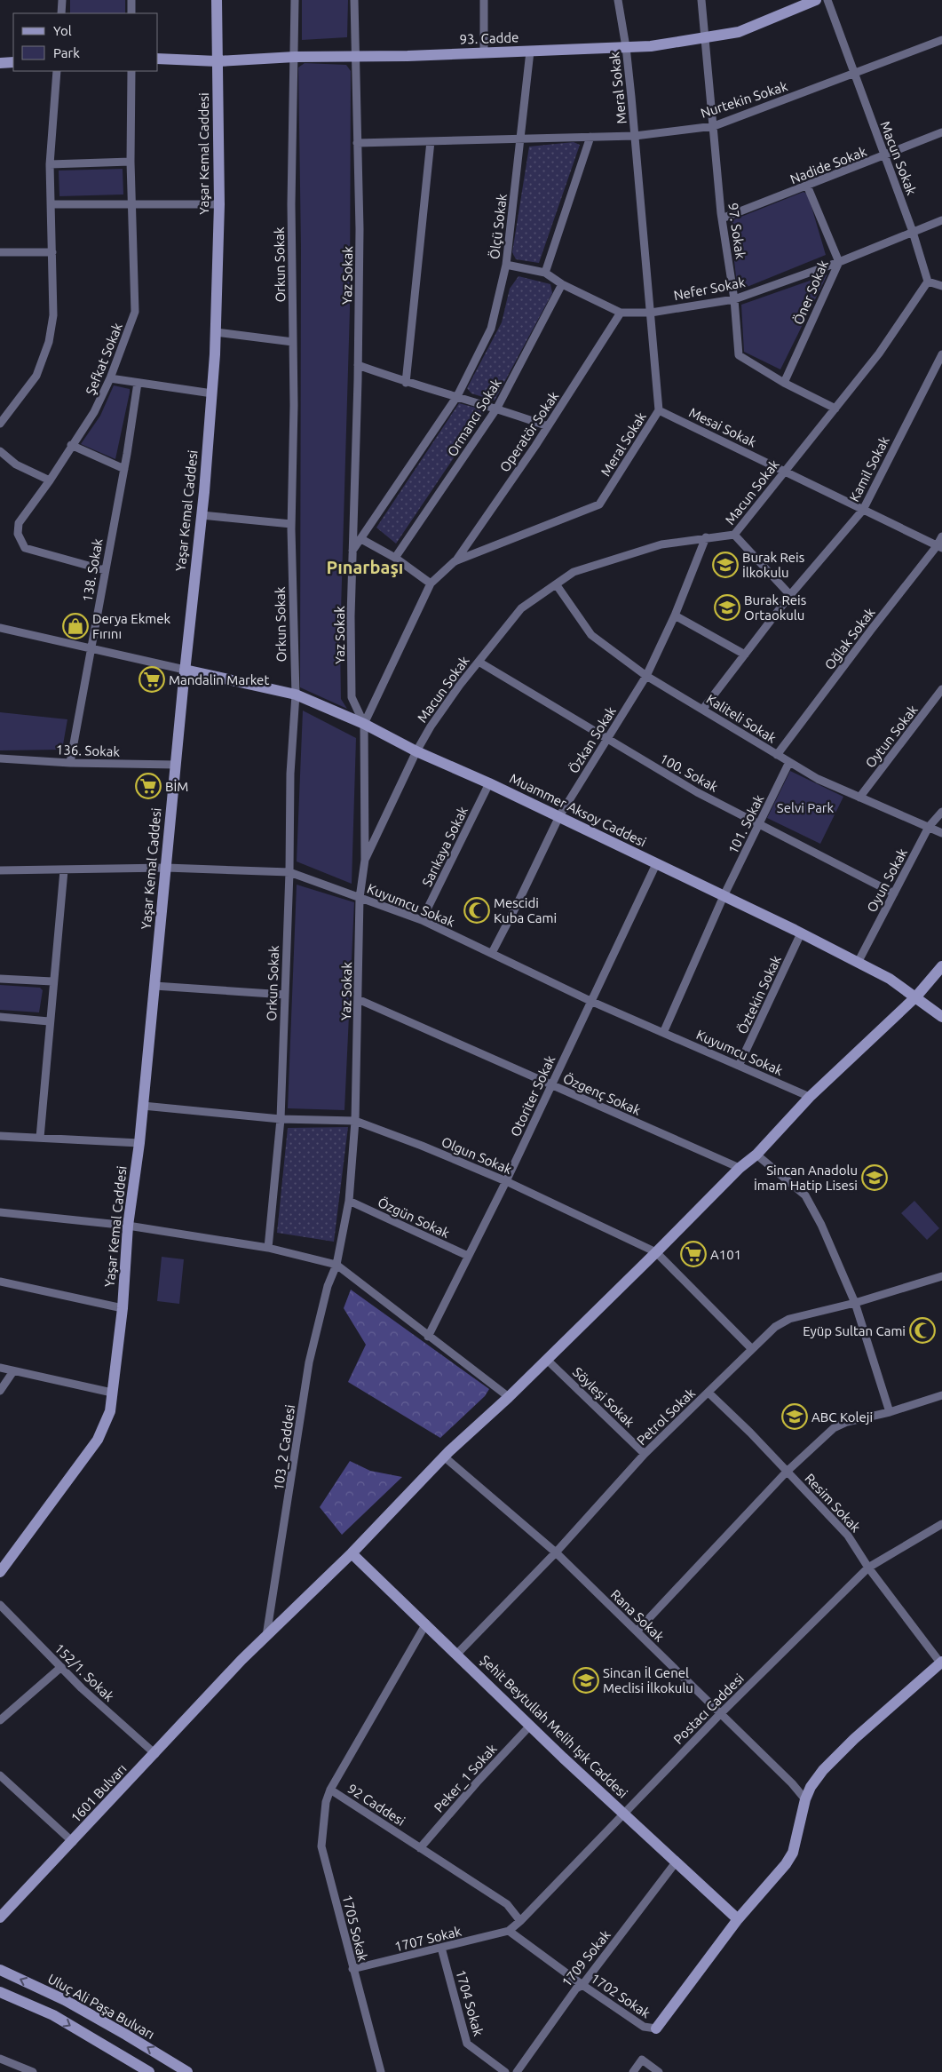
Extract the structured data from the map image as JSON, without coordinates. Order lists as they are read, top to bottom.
{
  "streets": {
    "street": [
      "93. Cadde",
      "Meral Sokak",
      "Nurtekin Sokak",
      "Yaşar Kemal Caddesi",
      "Macun Sokak",
      "Nadide Sokak",
      "Ölçü Sokak",
      "97. Sokak",
      "Orkun Sokak",
      "Yaz Sokak",
      "Nefer Sokak",
      "Öner Sokak",
      "Şefkat Sokak",
      "Ormancı Sokak",
      "Mesai Sokak",
      "Operatör Sokak",
      "Kamil Sokak",
      "138. Sokak",
      "Oğlak Sokak",
      "Kaliteli Sokak",
      "Oytun Sokak",
      "Özkan Sokak",
      "136. Sokak",
      "100. Sokak",
      "Muammer Aksoy Caddesi",
      "101. Sokak",
      "Sarıkaya Sokak",
      "Oyun Sokak",
      "Kuyumcu Sokak",
      "Öztekin Sokak",
      "Özgenç Sokak",
      "Otoriter Sokak",
      "Olgun Sokak",
      "Özgün Sokak",
      "Söyleşi Sokak",
      "Petrol Sokak",
      "103_2 Caddesi",
      "Resim Sokak",
      "Rana Sokak",
      "152/1. Sokak",
      "Postacı Caddesi",
      "Şehit Beytullah Melih Işık Caddesi",
      "Peker_1 Sokak",
      "1601 Bulvarı",
      "92 Caddesi",
      "1705 Sokak",
      "1707 Sokak",
      "1709 Sokak",
      "1702 Sokak",
      "1704 Sokak",
      "Uluç Ali Paşa Bulvarı"
    ]
  },
  "crossings": [
    ["93. Cadde", "Meral Sokak"],
    ["93. Cadde", "Yaşar Kemal Caddesi"],
    ["93. Cadde", "Ölçü Sokak"],
    ["93. Cadde", "97. Sokak"],
    ["93. Cadde", "Orkun Sokak"],
    ["93. Cadde", "Yaz Sokak"],
    ["Meral Sokak", "Nurtekin Sokak"],
    ["Meral Sokak", "Yaz Sokak"],
    ["Meral Sokak", "Nefer Sokak"],
    ["Meral Sokak", "Mesai Sokak"],
    ["Meral Sokak", "Operatör Sokak"],
    ["Meral Sokak", "Muammer Aksoy Caddesi"],
    ["Nurtekin Sokak", "Macun Sokak"],
    ["Nurtekin Sokak", "Ölçü Sokak"],
    ["Nurtekin Sokak", "97. Sokak"],
    ["Nurtekin Sokak", "Yaz Sokak"],
    ["Yaşar Kemal Caddesi", "136. Sokak"],
    ["Yaşar Kemal Caddesi", "Muammer Aksoy Caddesi"],
    ["Yaşar Kemal Caddesi", "Kuyumcu Sokak"],
    ["Yaşar Kemal Caddesi", "Olgun Sokak"],
    ["Macun Sokak", "Nadide Sokak"],
    ["Macun Sokak", "97. Sokak"],
    ["Macun Sokak", "Yaz Sokak"],
    ["Macun Sokak", "Nefer Sokak"],
    ["Macun Sokak", "Mesai Sokak"],
    ["Macun Sokak", "Kaliteli Sokak"],
    ["Macun Sokak", "Özkan Sokak"],
    ["Macun Sokak", "100. Sokak"],
    ["Macun Sokak", "Muammer Aksoy Caddesi"],
    ["Nadide Sokak", "97. Sokak"],
    ["Nadide Sokak", "Öner Sokak"],
    ["Ölçü Sokak", "Yaz Sokak"],
    ["Ölçü Sokak", "Nefer Sokak"],
    ["97. Sokak", "Nefer Sokak"],
    ["97. Sokak", "Öner Sokak"],
    ["Orkun Sokak", "Muammer Aksoy Caddesi"],
    ["Orkun Sokak", "Kuyumcu Sokak"],
    ["Orkun Sokak", "Olgun Sokak"],
    ["Yaz Sokak", "Muammer Aksoy Caddesi"],
    ["Yaz Sokak", "Kuyumcu Sokak"],
    ["Yaz Sokak", "Özgenç Sokak"],
    ["Yaz Sokak", "Olgun Sokak"],
    ["Yaz Sokak", "Özgün Sokak"],
    ["Yaz Sokak", "103_2 Caddesi"],
    ["Nefer Sokak", "Öner Sokak"],
    ["Nefer Sokak", "Ormancı Sokak"],
    ["Nefer Sokak", "Operatör Sokak"],
    ["Şefkat Sokak", "138. Sokak"],
    ["Mesai Sokak", "Kamil Sokak"],
    ["Mesai Sokak", "Oğlak Sokak"],
    ["Kamil Sokak", "Kaliteli Sokak"],
    ["138. Sokak", "136. Sokak"],
    ["Oğlak Sokak", "Kaliteli Sokak"],
    ["Kaliteli Sokak", "Oytun Sokak"],
    ["Kaliteli Sokak", "Özkan Sokak"],
    ["Kaliteli Sokak", "101. Sokak"],
    ["Kaliteli Sokak", "Oyun Sokak"],
    ["Özkan Sokak", "100. Sokak"],
    ["Özkan Sokak", "Muammer Aksoy Caddesi"],
    ["Özkan Sokak", "Kuyumcu Sokak"],
    ["100. Sokak", "101. Sokak"],
    ["100. Sokak", "Oyun Sokak"],
    ["Muammer Aksoy Caddesi", "101. Sokak"],
    ["Muammer Aksoy Caddesi", "Sarıkaya Sokak"],
    ["Muammer Aksoy Caddesi", "Oyun Sokak"],
    ["Muammer Aksoy Caddesi", "Öztekin Sokak"],
    ["Muammer Aksoy Caddesi", "Otoriter Sokak"],
    ["Muammer Aksoy Caddesi", "1601 Bulvarı"],
    ["101. Sokak", "Kuyumcu Sokak"],
    ["Sarıkaya Sokak", "Kuyumcu Sokak"],
    ["Kuyumcu Sokak", "Öztekin Sokak"],
    ["Kuyumcu Sokak", "Otoriter Sokak"],
    ["Kuyumcu Sokak", "1601 Bulvarı"],
    ["Özgenç Sokak", "Otoriter Sokak"],
    ["Özgenç Sokak", "1601 Bulvarı"],
    ["Otoriter Sokak", "Olgun Sokak"],
    ["Otoriter Sokak", "Özgün Sokak"],
    ["Olgun Sokak", "Petrol Sokak"],
    ["Olgun Sokak", "1601 Bulvarı"],
    ["Söyleşi Sokak", "Petrol Sokak"],
    ["Söyleşi Sokak", "1601 Bulvarı"],
    ["Petrol Sokak", "Resim Sokak"],
    ["Petrol Sokak", "Rana Sokak"],
    ["Petrol Sokak", "Şehit Beytullah Melih Işık Caddesi"],
    ["103_2 Caddesi", "1601 Bulvarı"],
    ["Resim Sokak", "Postacı Caddesi"],
    ["Rana Sokak", "Postacı Caddesi"],
    ["Rana Sokak", "1601 Bulvarı"],
    ["152/1. Sokak", "1601 Bulvarı"],
    ["Postacı Caddesi", "Şehit Beytullah Melih Işık Caddesi"],
    ["Postacı Caddesi", "92 Caddesi"],
    ["Postacı Caddesi", "1707 Sokak"],
    ["Postacı Caddesi", "1702 Sokak"],
    ["Şehit Beytullah Melih Işık Caddesi", "Peker_1 Sokak"],
    ["Şehit Beytullah Melih Işık Caddesi", "1601 Bulvarı"],
    ["Şehit Beytullah Melih Işık Caddesi", "92 Caddesi"],
    ["Şehit Beytullah Melih Işık Caddesi", "1709 Sokak"],
    ["Peker_1 Sokak", "92 Caddesi"],
    ["92 Caddesi", "1705 Sokak"],
    ["1705 Sokak", "1707 Sokak"],
    ["1707 Sokak", "1702 Sokak"],
    ["1707 Sokak", "1704 Sokak"],
    ["1709 Sokak", "1702 Sokak"]
  ],
  "districts": ["Pınarbaşı"],
  "parks": ["Selvi Park"],
  "places": {
    "school or university": [
      "Burak Reis İlkokulu",
      "Burak Reis Ortaokulu",
      "Sincan Anadolu İmam Hatip Lisesi",
      "ABC Koleji",
      "Sincan İl Genel Meclisi İlkokulu"
    ],
    "shop": ["Derya Ekmek Fırını"],
    "supermarket": ["Mandalin Market", "BİM", "A101"],
    "mosque": ["Mescidi Kuba Cami", "Eyüp Sultan Cami"]
  },
  "legend": ["Yol", "Park"]
}
